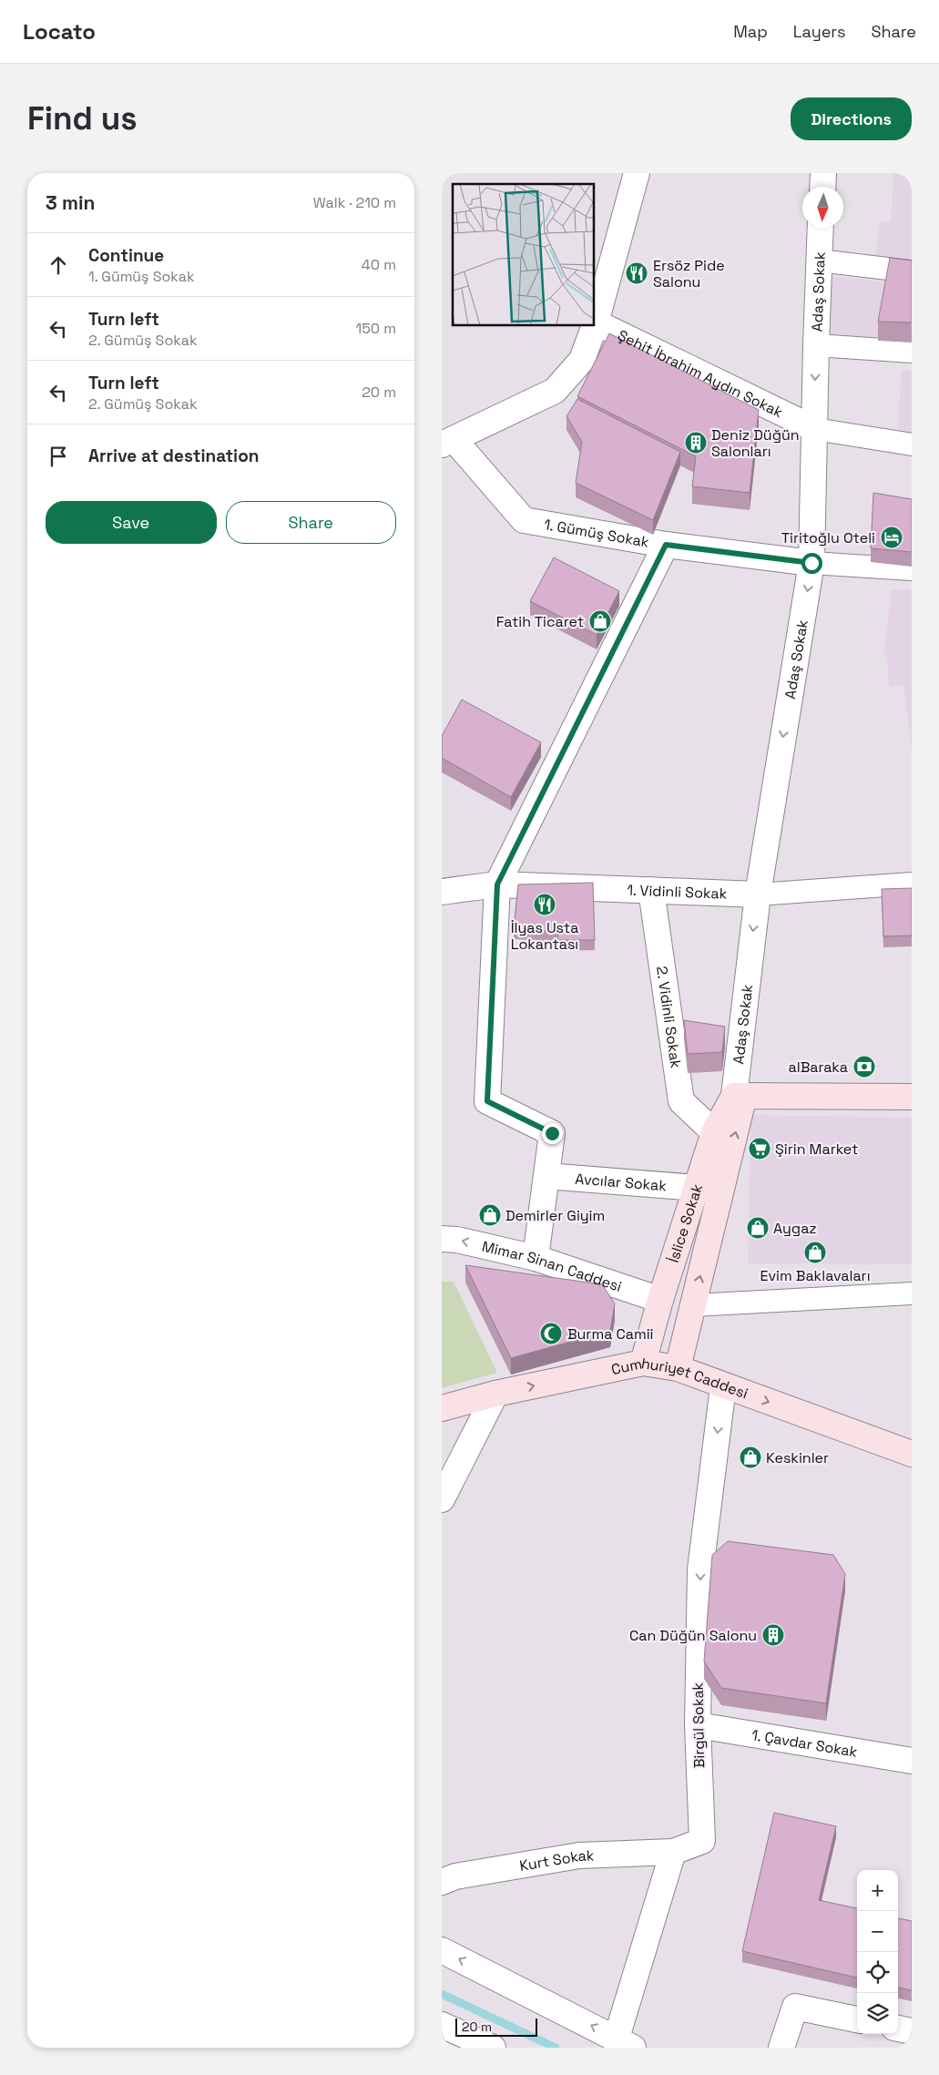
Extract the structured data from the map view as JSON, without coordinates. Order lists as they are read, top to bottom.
{
  "streets": {
    "main road": ["İslice Sokak", "Cumhuriyet Caddesi"],
    "street": [
      "Adaş Sokak",
      "Şehit İbrahim Aydın Sokak",
      "1. Gümüş Sokak",
      "1. Vidinli Sokak",
      "2. Vidinli Sokak",
      "Avcılar Sokak",
      "Mimar Sinan Caddesi",
      "Birgül Sokak",
      "1. Çavdar Sokak",
      "Kurt Sokak"
    ]
  },
  "crossings": [
    ["Adaş Sokak", "Şehit İbrahim Aydın Sokak"],
    ["Adaş Sokak", "1. Gümüş Sokak"],
    ["Adaş Sokak", "1. Vidinli Sokak"],
    ["Adaş Sokak", "İslice Sokak"],
    ["1. Vidinli Sokak", "2. Vidinli Sokak"],
    ["2. Vidinli Sokak", "İslice Sokak"],
    ["Avcılar Sokak", "İslice Sokak"],
    ["İslice Sokak", "Mimar Sinan Caddesi"],
    ["İslice Sokak", "Cumhuriyet Caddesi"],
    ["Cumhuriyet Caddesi", "Birgül Sokak"],
    ["Birgül Sokak", "1. Çavdar Sokak"],
    ["Birgül Sokak", "Kurt Sokak"]
  ],
  "one_way": ["Mimar Sinan Caddesi", "Cumhuriyet Caddesi", "Birgül Sokak"],
  "places": {
    "restaurant": ["Ersöz Pide Salonu", "İlyas Usta Lokantası"],
    "building": ["Deniz Düğün Salonları", "Can Düğün Salonu"],
    "hotel": ["Tiritoğlu Oteli"],
    "shop": [
      "Fatih Ticaret",
      "Demirler Giyim",
      "Aygaz",
      "Evim Baklavaları",
      "Keskinler"
    ],
    "bank": ["alBaraka"],
    "supermarket": ["Şirin Market"],
    "mosque": ["Burma Camii"]
  },
  "scale_bar": "20 m",
  "north": "bottom",
  "page": {
    "header": "Locato",
    "nav": ["Map", "Layers", "Share"],
    "buttons": [
      "Directions",
      ["Save", "Share"]
    ],
    "title": "Find us",
    "heading": ["3 min", "Walk · 210 m"],
    "list": [
      ["Continue", "1. Gümüş Sokak", "40 m"],
      ["Turn left", "2. Gümüş Sokak", "150 m"],
      ["Turn left", "2. Gümüş Sokak", "20 m"],
      "Arrive at destination"
    ],
    "map_buttons": ["+", "−"],
    "scale": "20 m"
  }
}
